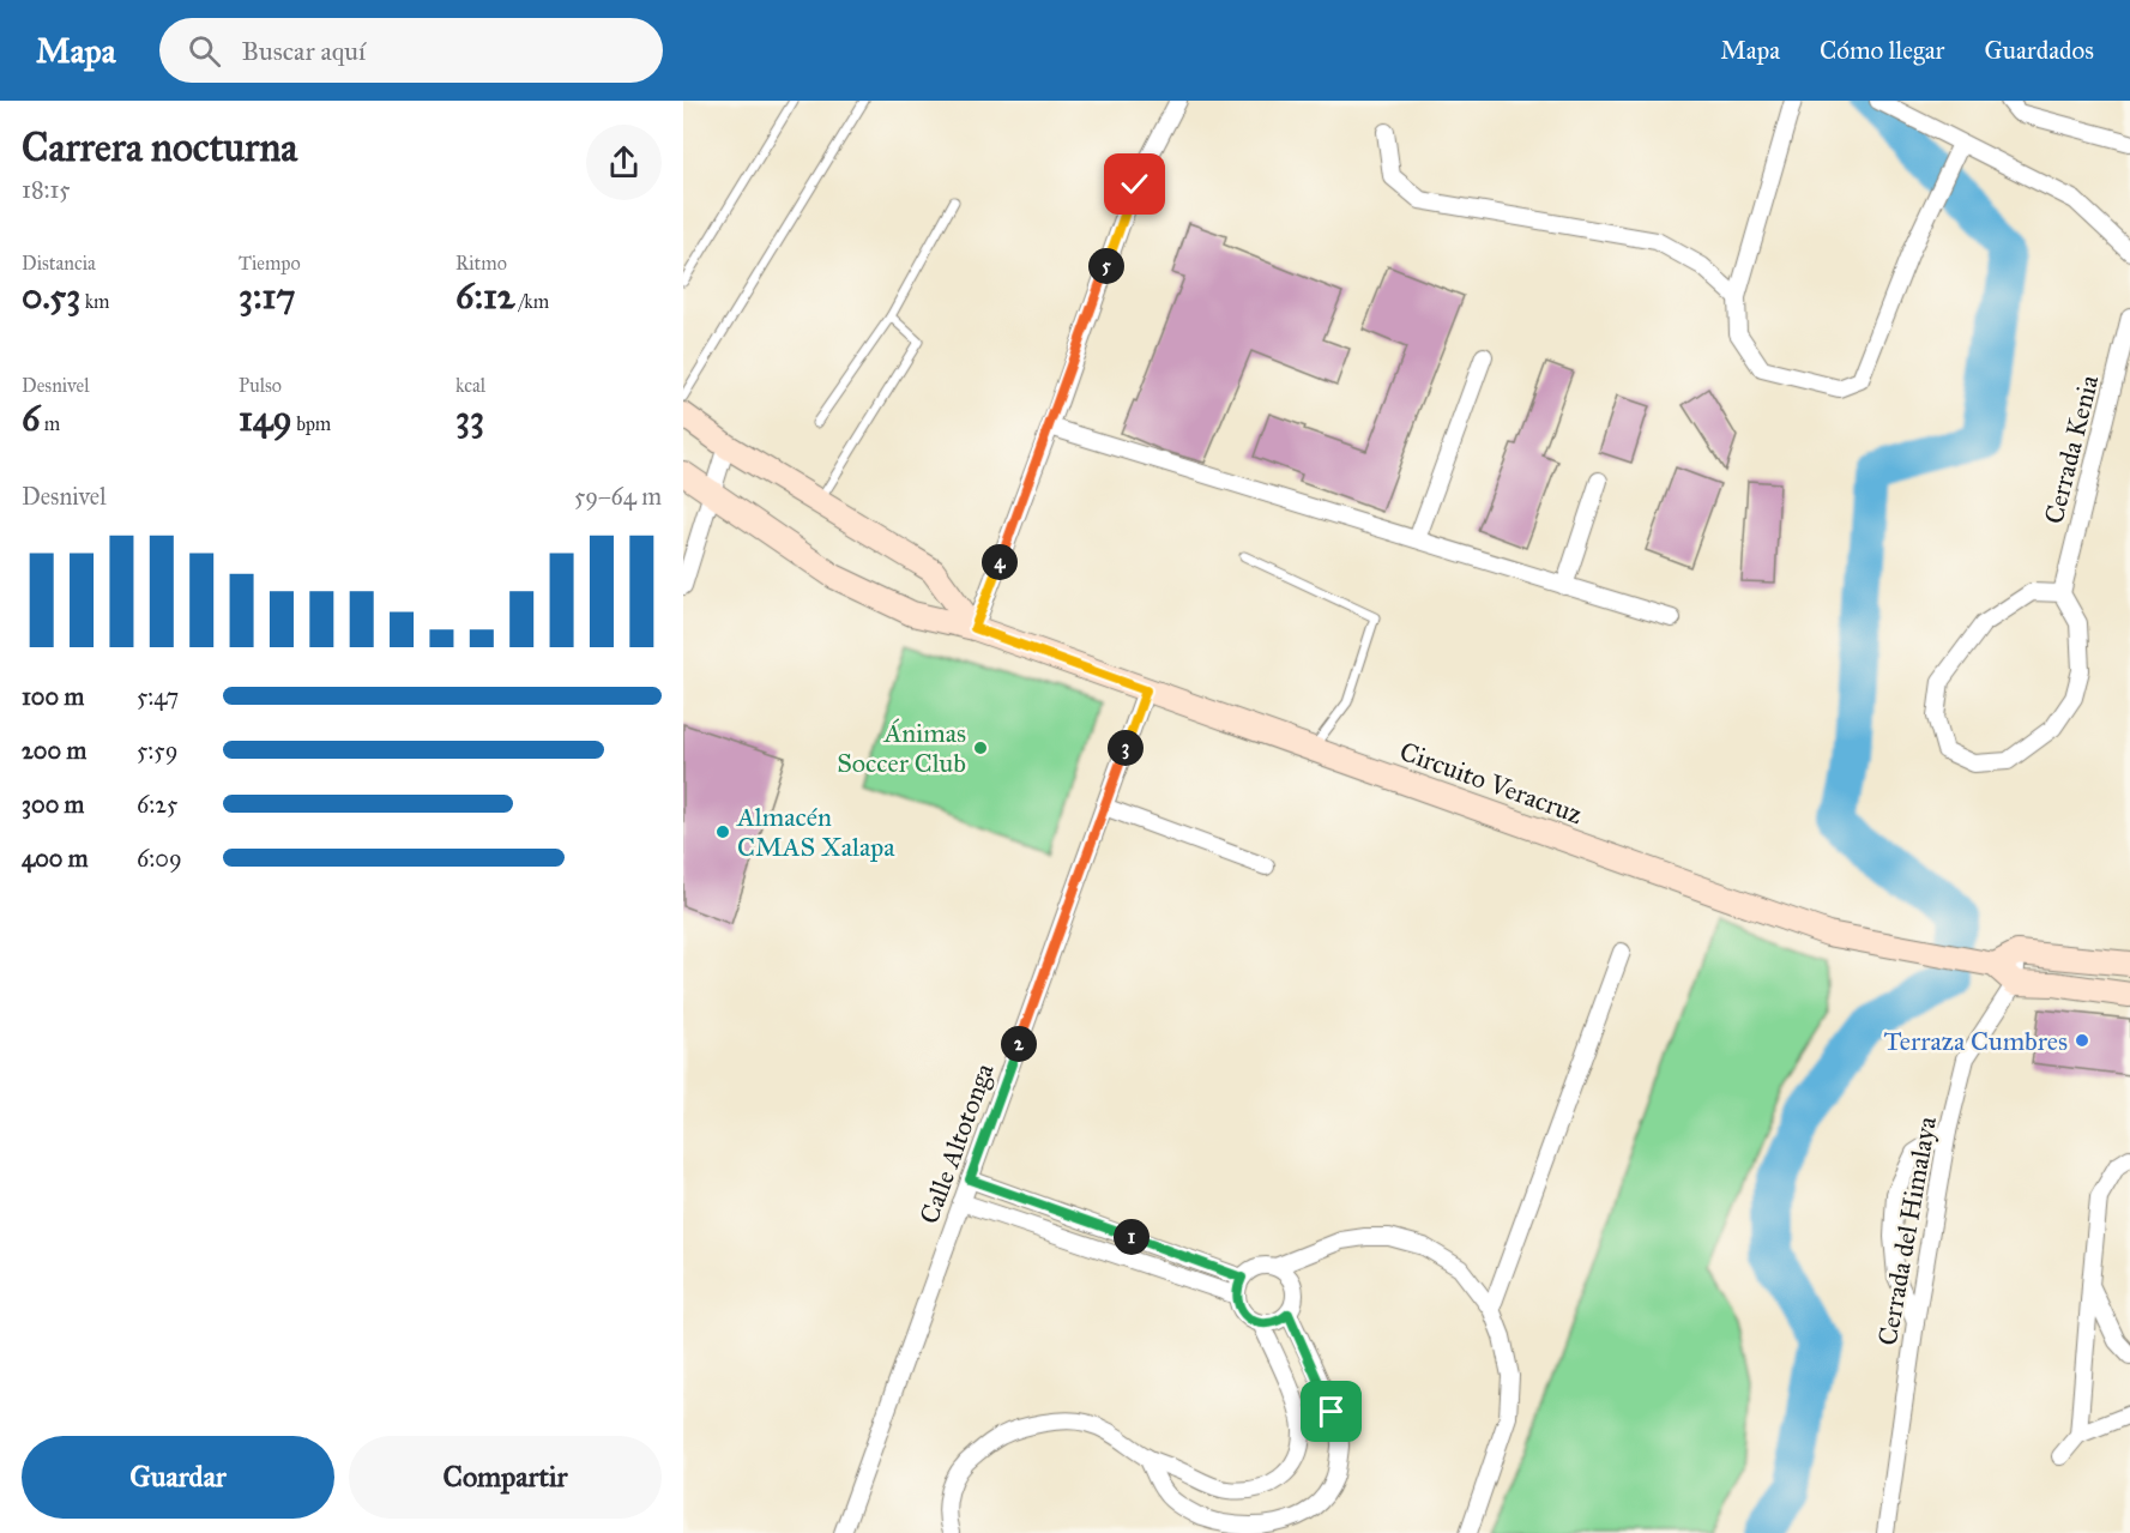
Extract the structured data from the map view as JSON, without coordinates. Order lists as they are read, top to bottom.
{
  "streets": {
    "street": [
      "Cerrada Kenia",
      "Circuito Veracruz",
      "Calle Altotonga",
      "Cerrada del Himalaya"
    ]
  },
  "crossings": [
    ["Circuito Veracruz", "Calle Altotonga"]
  ],
  "places": ["Ánimas Soccer Club", "Almacén CMAS Xalapa", "Terraza Cumbres"],
  "page": {
    "header": "Mapa",
    "search": "Buscar aquí",
    "nav": ["Mapa", "Cómo llegar", "Guardados"],
    "heading": ["Carrera nocturna", "18:15"],
    "stats": [
      ["Distancia", "0.53 km"],
      ["Tiempo", "3:17"],
      ["Ritmo", "6:12 /km"],
      ["Desnivel", "6 m"],
      ["Pulso", "149 bpm"],
      ["kcal", "33"]
    ],
    "pins": [
      "5",
      "4",
      "3",
      "2",
      "1"
    ],
    "chart": ["Desnivel", "59–64 m"],
    "list": [
      {
        "name": "100 m",
        "note": "5:47"
      },
      {
        "name": "200 m",
        "note": "5:59"
      },
      {
        "name": "300 m",
        "note": "6:25"
      },
      {
        "name": "400 m",
        "note": "6:09"
      }
    ],
    "buttons": ["Guardar", "Compartir"]
  }
}
